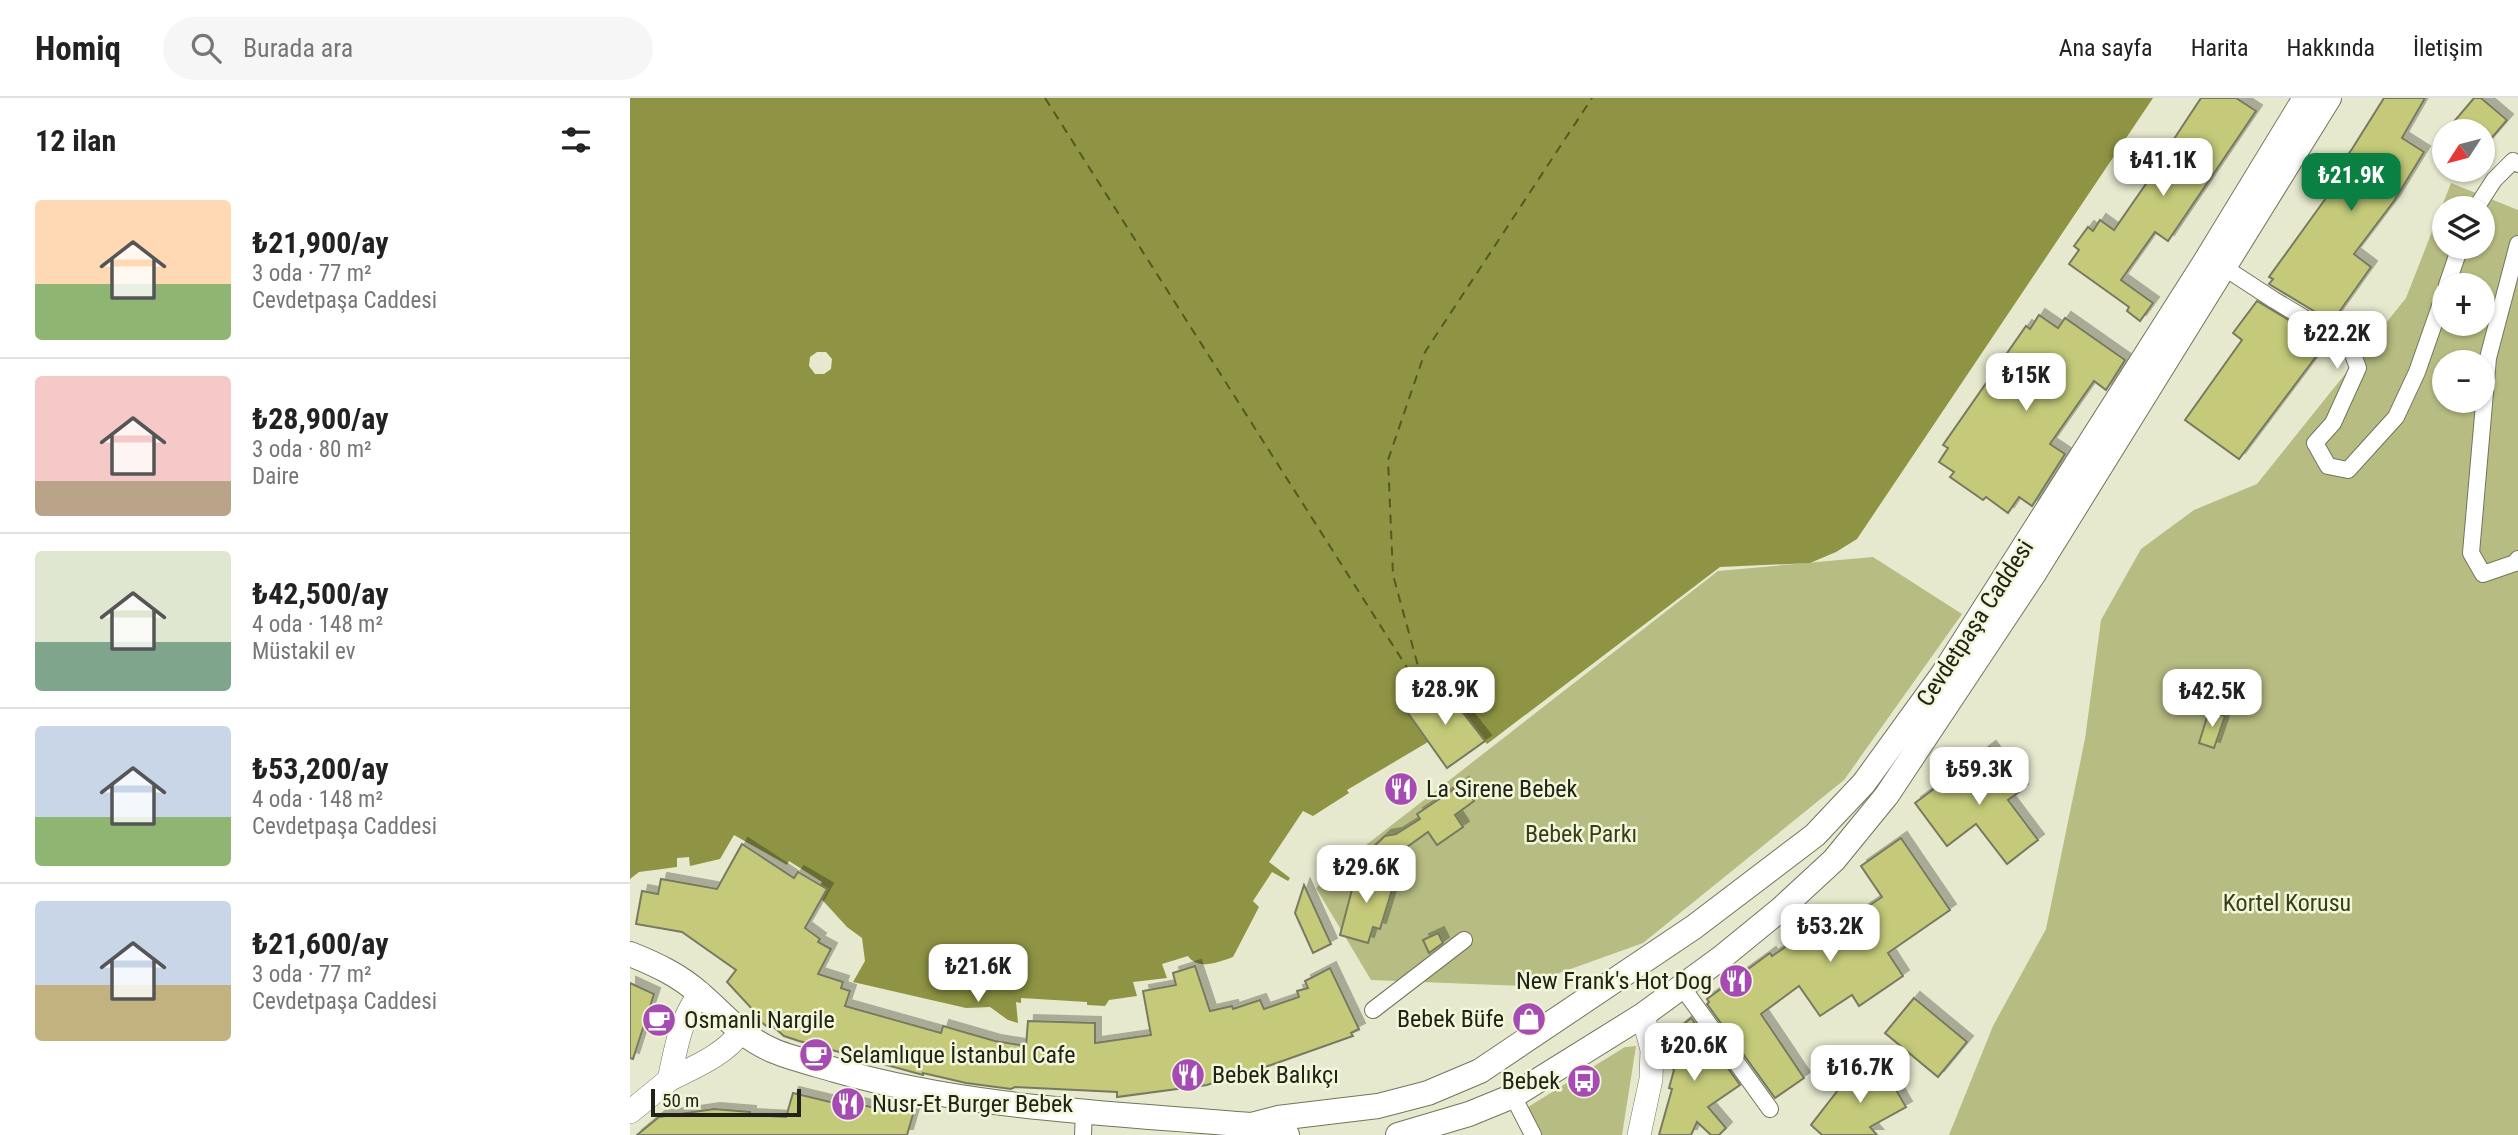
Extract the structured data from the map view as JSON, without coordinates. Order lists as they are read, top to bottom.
{
  "streets": {
    "main road": ["Cevdetpaşa Caddesi"]
  },
  "parks": ["Bebek Parkı", "Kortel Korusu"],
  "places": {
    "restaurant": [
      "La Sirene Bebek",
      "New Frank's Hot Dog",
      "Bebek Balıkçı",
      "Nusr-Et Burger Bebek"
    ],
    "shop": ["Bebek Büfe"],
    "cafe": ["Osmanli Nargile", "Selamlıque İstanbul Cafe"],
    "bus stop": ["Bebek"]
  },
  "scale_bar": "50 m",
  "north": "bottom left",
  "page": {
    "header": "Homiq",
    "search": "Burada ara",
    "nav": [
      "Ana sayfa",
      "Harita",
      "Hakkında",
      "İletişim"
    ],
    "heading": "12 ilan",
    "map_buttons": ["+", "−"],
    "price": [
      "₺41.1K",
      "₺21.9K",
      "₺22.2K",
      "₺15K",
      "₺28.9K",
      "₺42.5K",
      "₺59.3K",
      "₺29.6K",
      "₺53.2K",
      "₺21.6K",
      "₺20.6K",
      "₺16.7K"
    ],
    "list": [
      {
        "name": "₺21,900/ay",
        "note": "3 oda · 77 m² · Cevdetpaşa Caddesi"
      },
      {
        "name": "₺28,900/ay",
        "note": "3 oda · 80 m² · Daire"
      },
      {
        "name": "₺42,500/ay",
        "note": "4 oda · 148 m² · Müstakil ev"
      },
      {
        "name": "₺53,200/ay",
        "note": "4 oda · 148 m² · Cevdetpaşa Caddesi"
      },
      {
        "name": "₺21,600/ay",
        "note": "3 oda · 77 m² · Cevdetpaşa Caddesi"
      }
    ],
    "scale": "50 m"
  }
}
